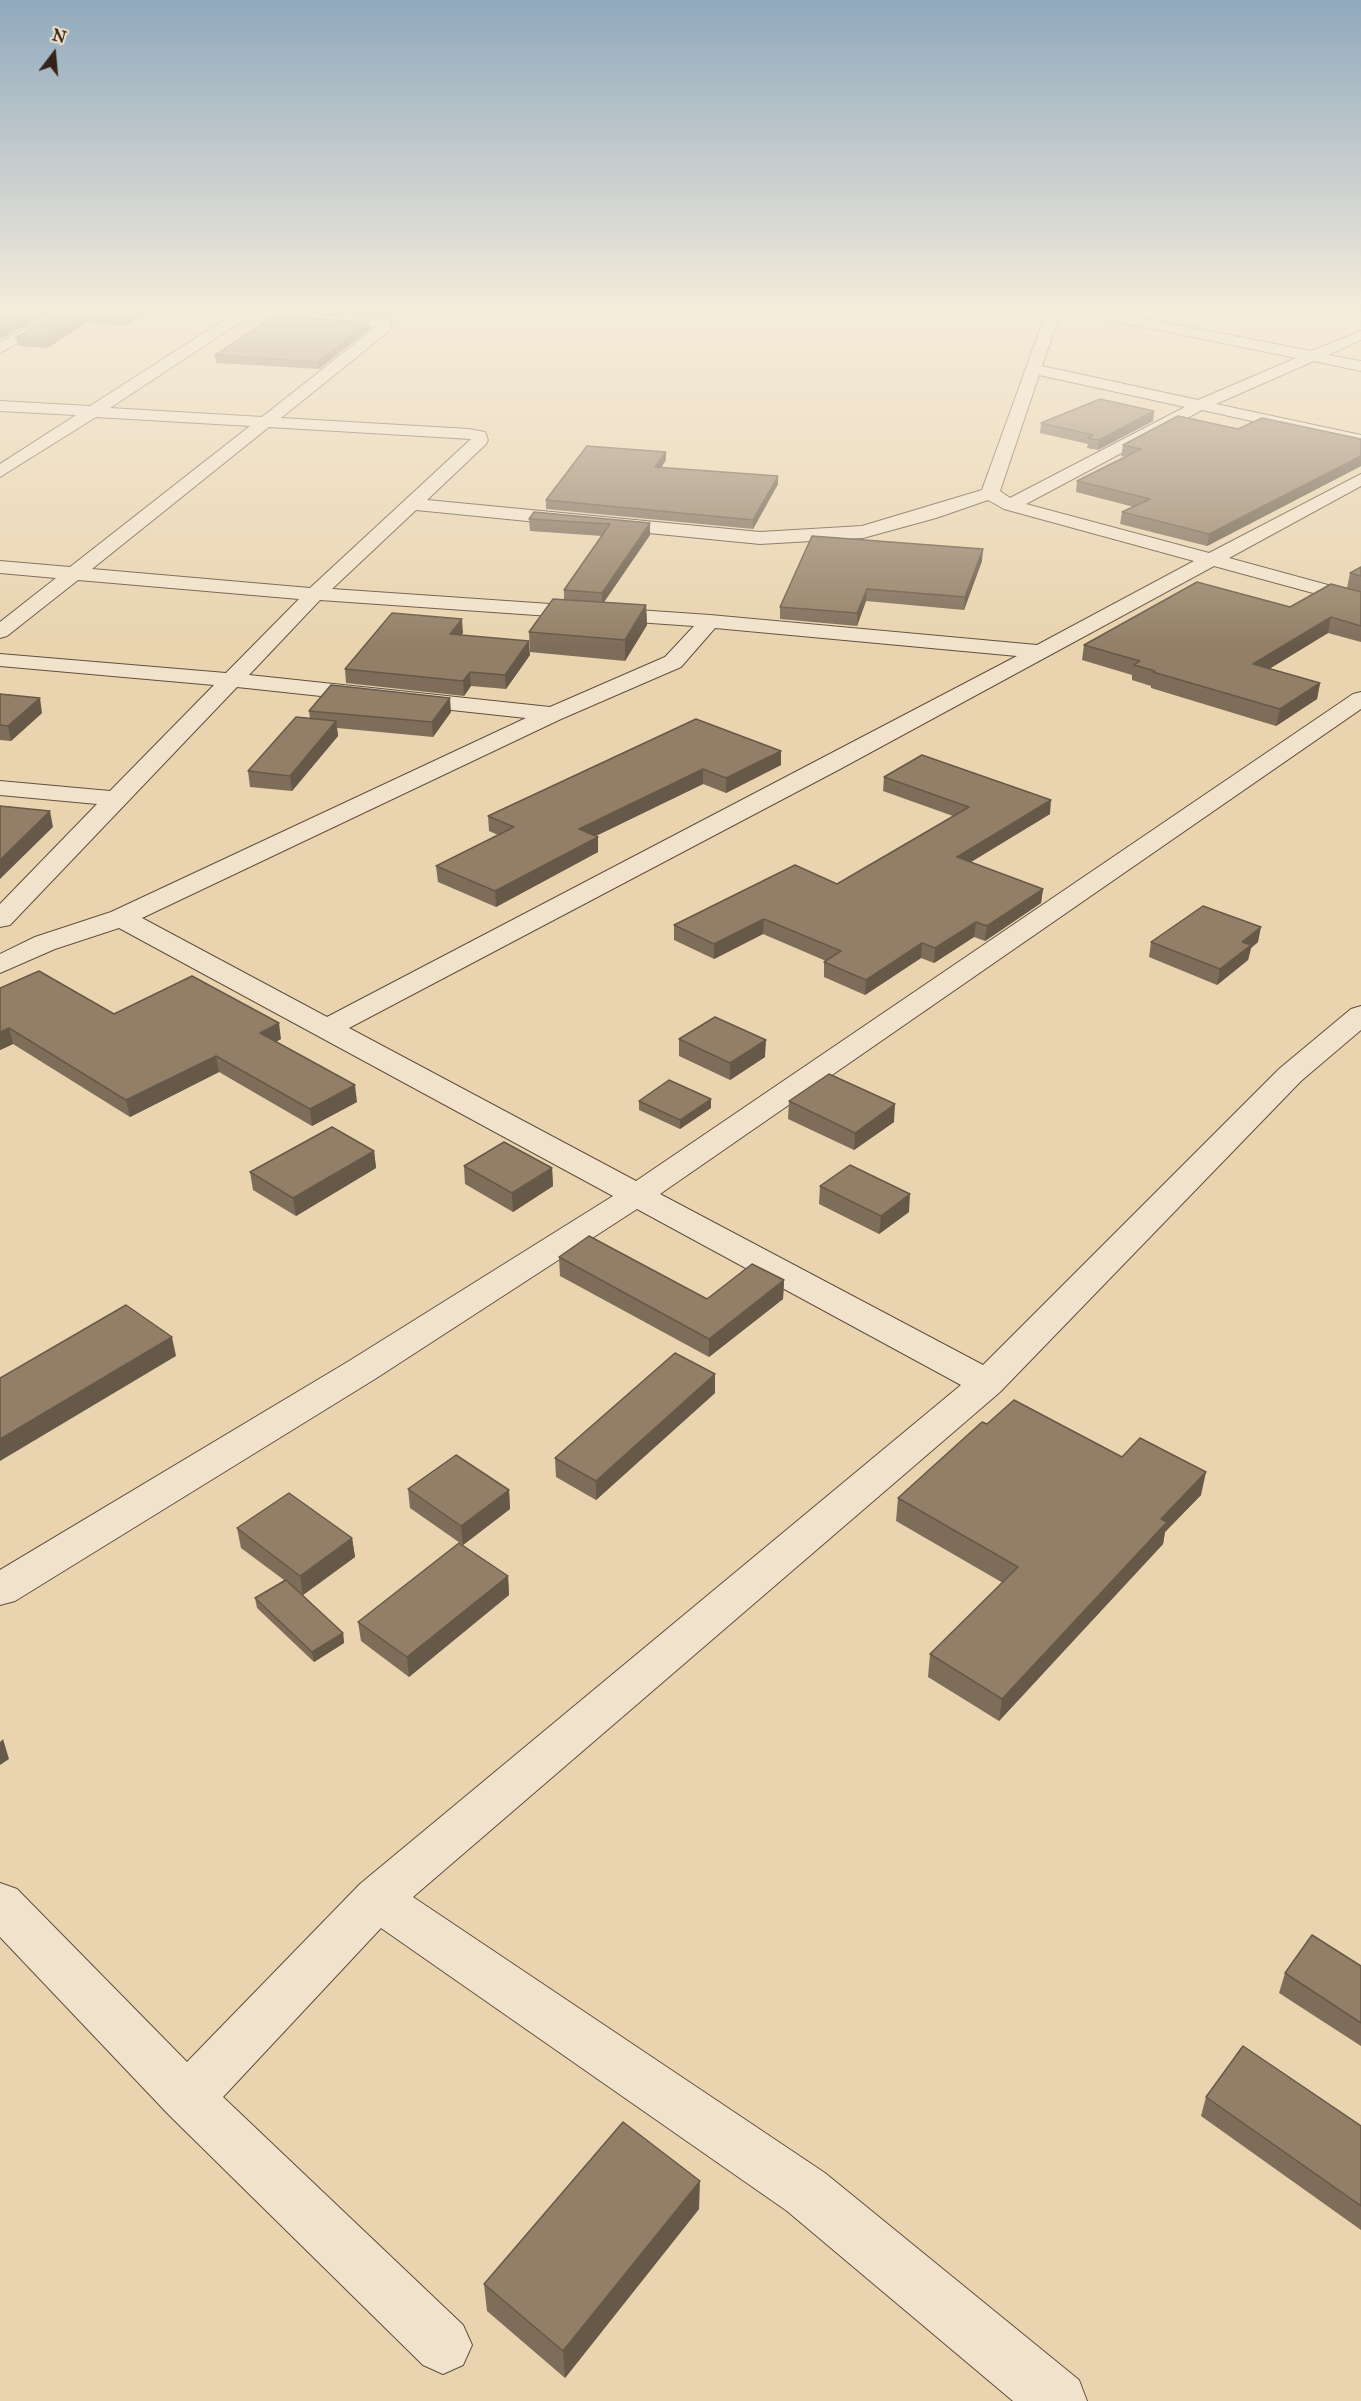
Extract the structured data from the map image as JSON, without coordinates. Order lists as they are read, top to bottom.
{
  "north": "top"
}
